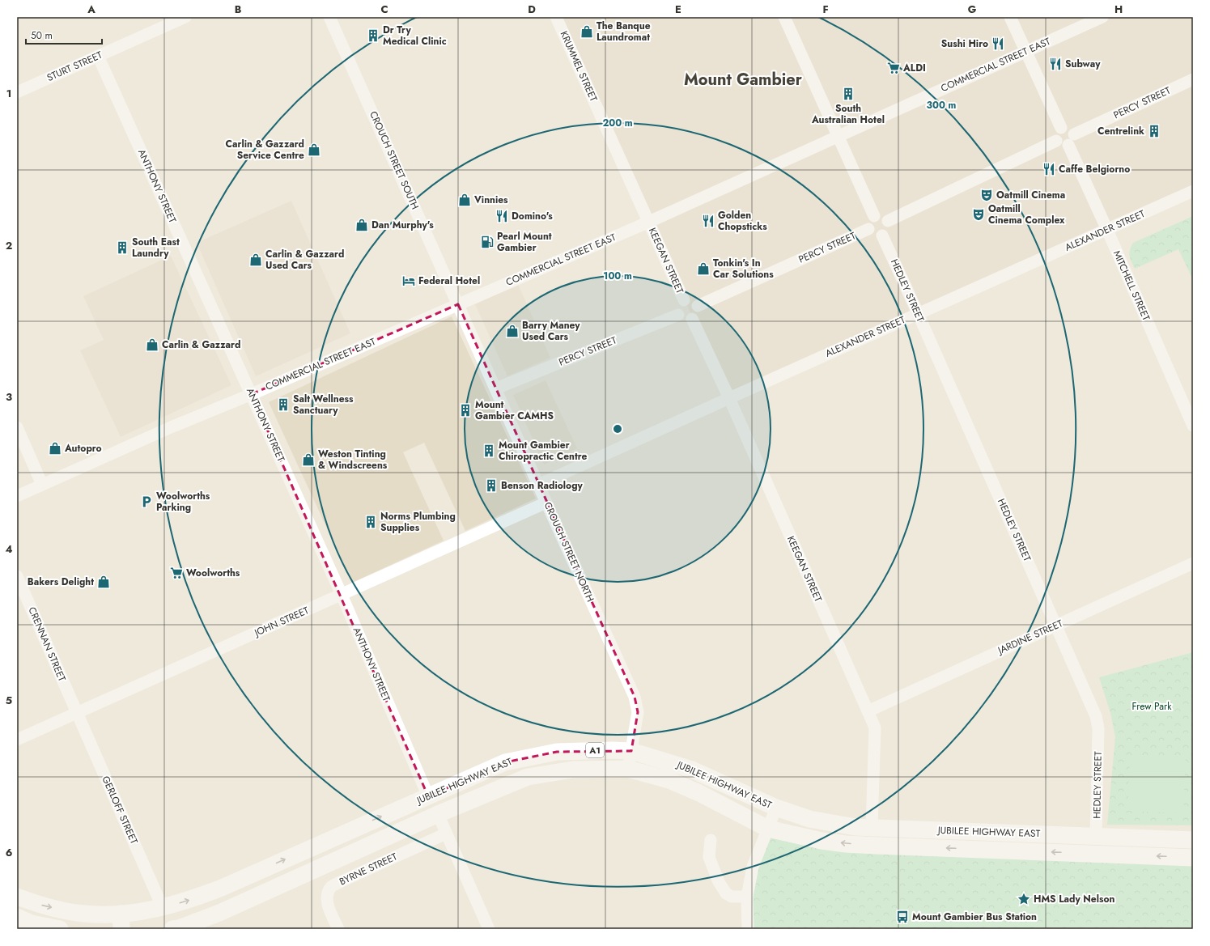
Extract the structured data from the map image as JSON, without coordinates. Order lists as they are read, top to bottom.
{
  "streets": {
    "highway": ["A1", "JUBILEE HIGHWAY EAST"],
    "street": [
      "COMMERCIAL STREET EAST",
      "STURT STREET",
      "KRUMMEL STREET",
      "PERCY STREET",
      "CROUCH STREET SOUTH",
      "ANTHONY STREET",
      "ALEXANDER STREET",
      "KEEGAN STREET",
      "MITCHELL STREET",
      "HEDLEY STREET",
      "CROUCH STREET NORTH",
      "JOHN STREET",
      "JARDINE STREET",
      "CRENNAN STREET",
      "GERLOFF STREET",
      "BYRNE STREET"
    ]
  },
  "crossings": [
    ["COMMERCIAL STREET EAST", "KRUMMEL STREET"],
    ["COMMERCIAL STREET EAST", "CROUCH STREET SOUTH"],
    ["COMMERCIAL STREET EAST", "ANTHONY STREET"],
    ["COMMERCIAL STREET EAST", "KEEGAN STREET"],
    ["COMMERCIAL STREET EAST", "CROUCH STREET NORTH"],
    ["STURT STREET", "ANTHONY STREET"],
    ["KRUMMEL STREET", "KEEGAN STREET"],
    ["PERCY STREET", "KEEGAN STREET"],
    ["PERCY STREET", "MITCHELL STREET"],
    ["PERCY STREET", "HEDLEY STREET"],
    ["PERCY STREET", "CROUCH STREET NORTH"],
    ["CROUCH STREET SOUTH", "CROUCH STREET NORTH"],
    ["ANTHONY STREET", "JOHN STREET"],
    ["ANTHONY STREET", "JUBILEE HIGHWAY EAST"],
    ["ALEXANDER STREET", "KEEGAN STREET"],
    ["ALEXANDER STREET", "MITCHELL STREET"],
    ["ALEXANDER STREET", "HEDLEY STREET"],
    ["ALEXANDER STREET", "CROUCH STREET NORTH"],
    ["KEEGAN STREET", "JARDINE STREET"],
    ["KEEGAN STREET", "JUBILEE HIGHWAY EAST"],
    ["HEDLEY STREET", "JARDINE STREET"],
    ["HEDLEY STREET", "JUBILEE HIGHWAY EAST"],
    ["CROUCH STREET NORTH", "JOHN STREET"],
    ["CROUCH STREET NORTH", "JUBILEE HIGHWAY EAST"],
    ["JOHN STREET", "CRENNAN STREET"],
    ["JOHN STREET", "GERLOFF STREET"],
    ["CRENNAN STREET", "GERLOFF STREET"],
    ["JUBILEE HIGHWAY EAST", "GERLOFF STREET"]
  ],
  "districts": ["Mount Gambier"],
  "parks": ["Frew Park"],
  "places": {
    "shop": [
      "The Banque Laundromat",
      "Carlin & Gazzard Service Centre",
      "Vinnies",
      "Dan Murphy's",
      "Carlin & Gazzard Used Cars",
      "Tonkin's In Car Solutions",
      "Barry Maney Used Cars",
      "Carlin & Gazzard",
      "Autopro",
      "Weston Tinting & Windscreens",
      "Bakers Delight"
    ],
    "building": [
      "Dr Try Medical Clinic",
      "South Australian Hotel",
      "Centrelink",
      "South East Laundry",
      "Salt Wellness Sanctuary",
      "Mount Gambier CAMHS",
      "Mount Gambier Chiropractic Centre",
      "Benson Radiology",
      "Norms Plumbing Supplies"
    ],
    "restaurant": [
      "Sushi Hiro",
      "Subway",
      "Caffe Belgiorno",
      "Domino's",
      "Golden Chopsticks"
    ],
    "supermarket": ["ALDI", "Woolworths"],
    "theatre": ["Oatmill Cinema", "Oatmill Cinema Complex"],
    "fuel station": ["Pearl Mount Gambier"],
    "hotel": ["Federal Hotel"],
    "parking": ["Woolworths Parking"],
    "place": ["HMS Lady Nelson"],
    "bus stop": ["Mount Gambier Bus Station"]
  },
  "scale_bar": "50 m",
  "grid": {
    "columns": [
      "A",
      "B",
      "C",
      "D",
      "E",
      "F",
      "G",
      "H"
    ],
    "rows": [
      "1",
      "2",
      "3",
      "4",
      "5",
      "6"
    ]
  },
  "rings": ["300 m", "200 m", "100 m"]
}
